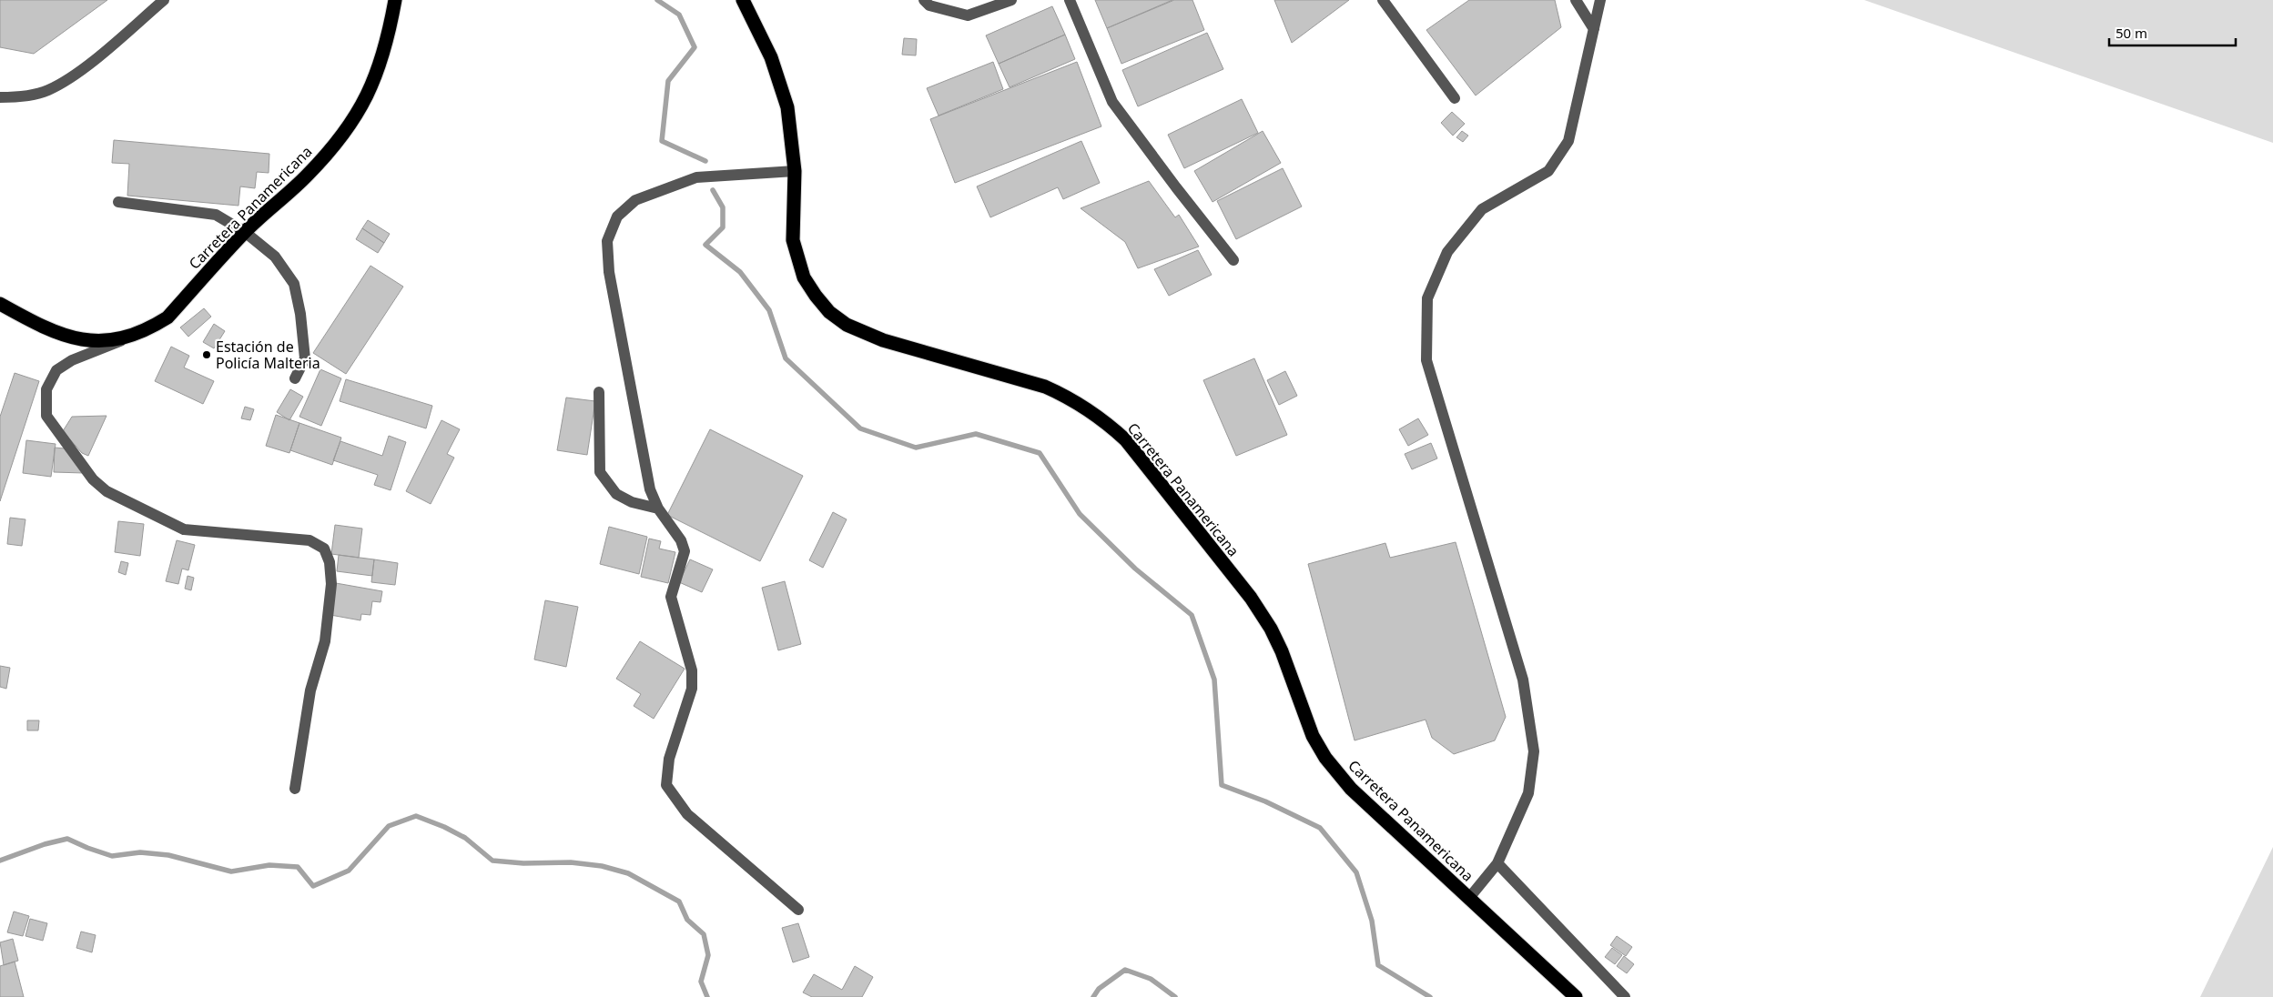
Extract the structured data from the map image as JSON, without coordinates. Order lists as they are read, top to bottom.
{
  "streets": {
    "highway": ["Carretera Panamericana"]
  },
  "places": ["Estación de Policía Malteria"],
  "scale_bar": "50 m"
}
